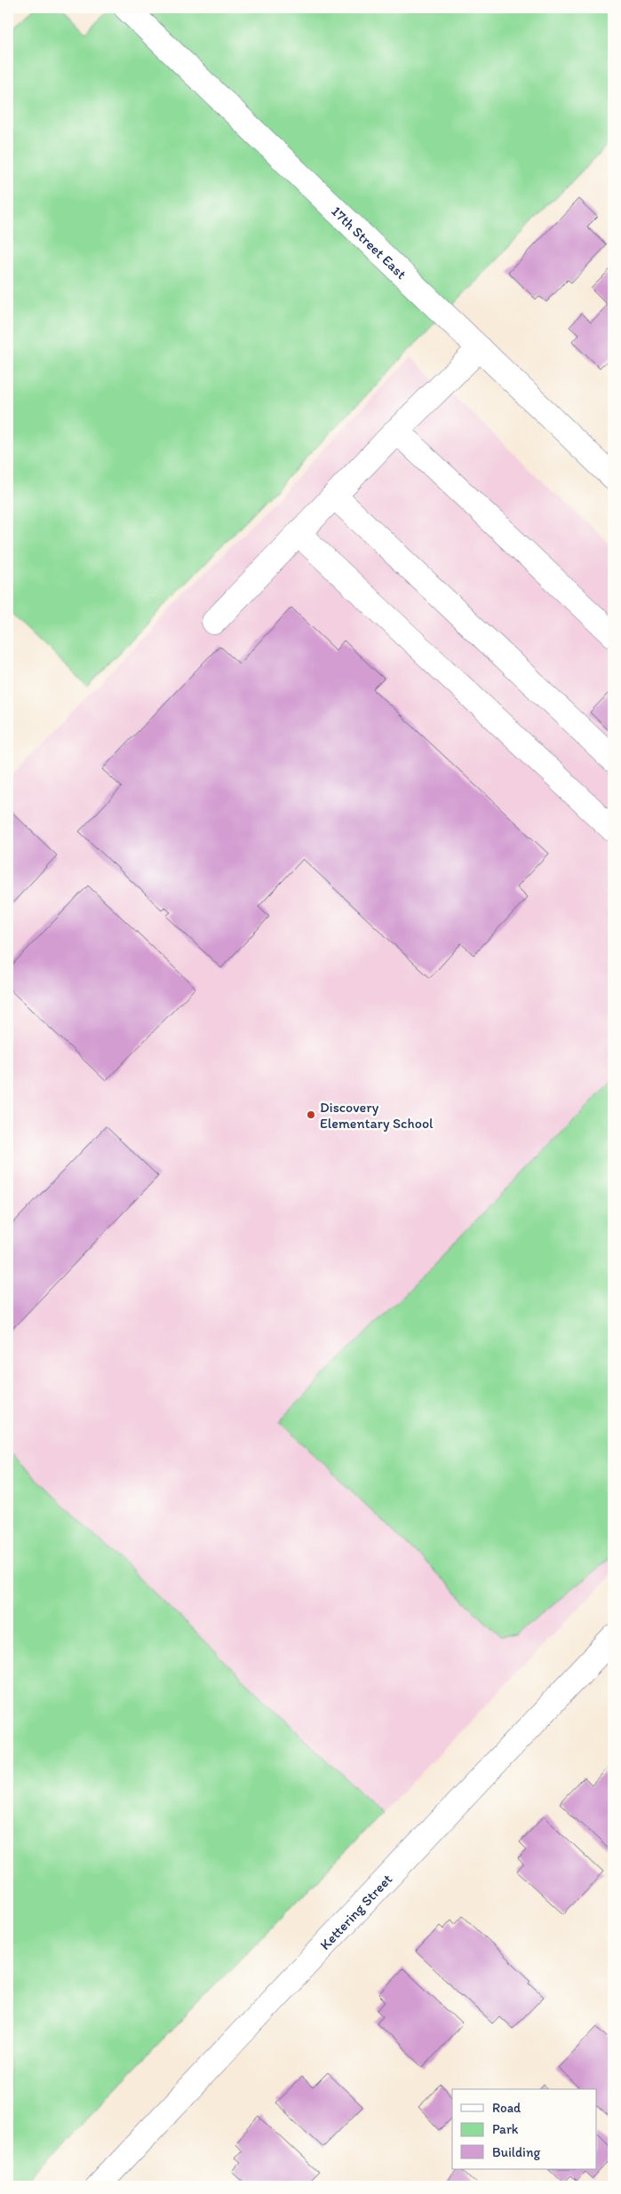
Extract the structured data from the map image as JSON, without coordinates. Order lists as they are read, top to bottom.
{
  "streets": {
    "street": ["17th Street East", "Kettering Street"]
  },
  "places": ["Discovery Elementary School"],
  "legend": ["Road", "Park", "Building"]
}
